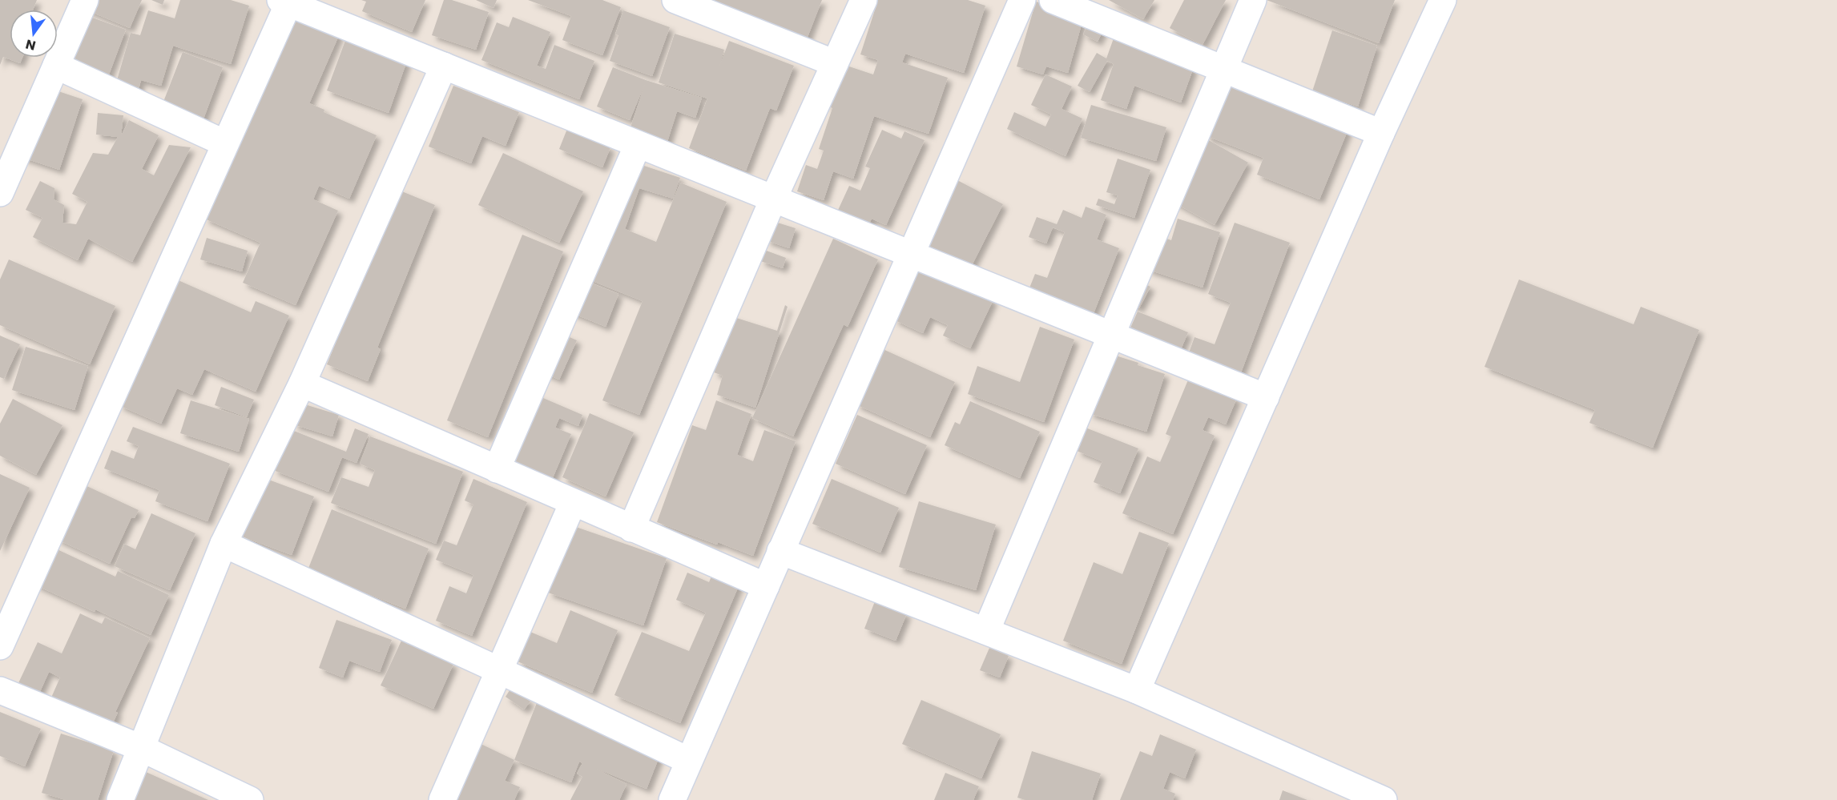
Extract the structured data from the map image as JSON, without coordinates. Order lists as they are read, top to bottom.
{
  "north": "bottom"
}
